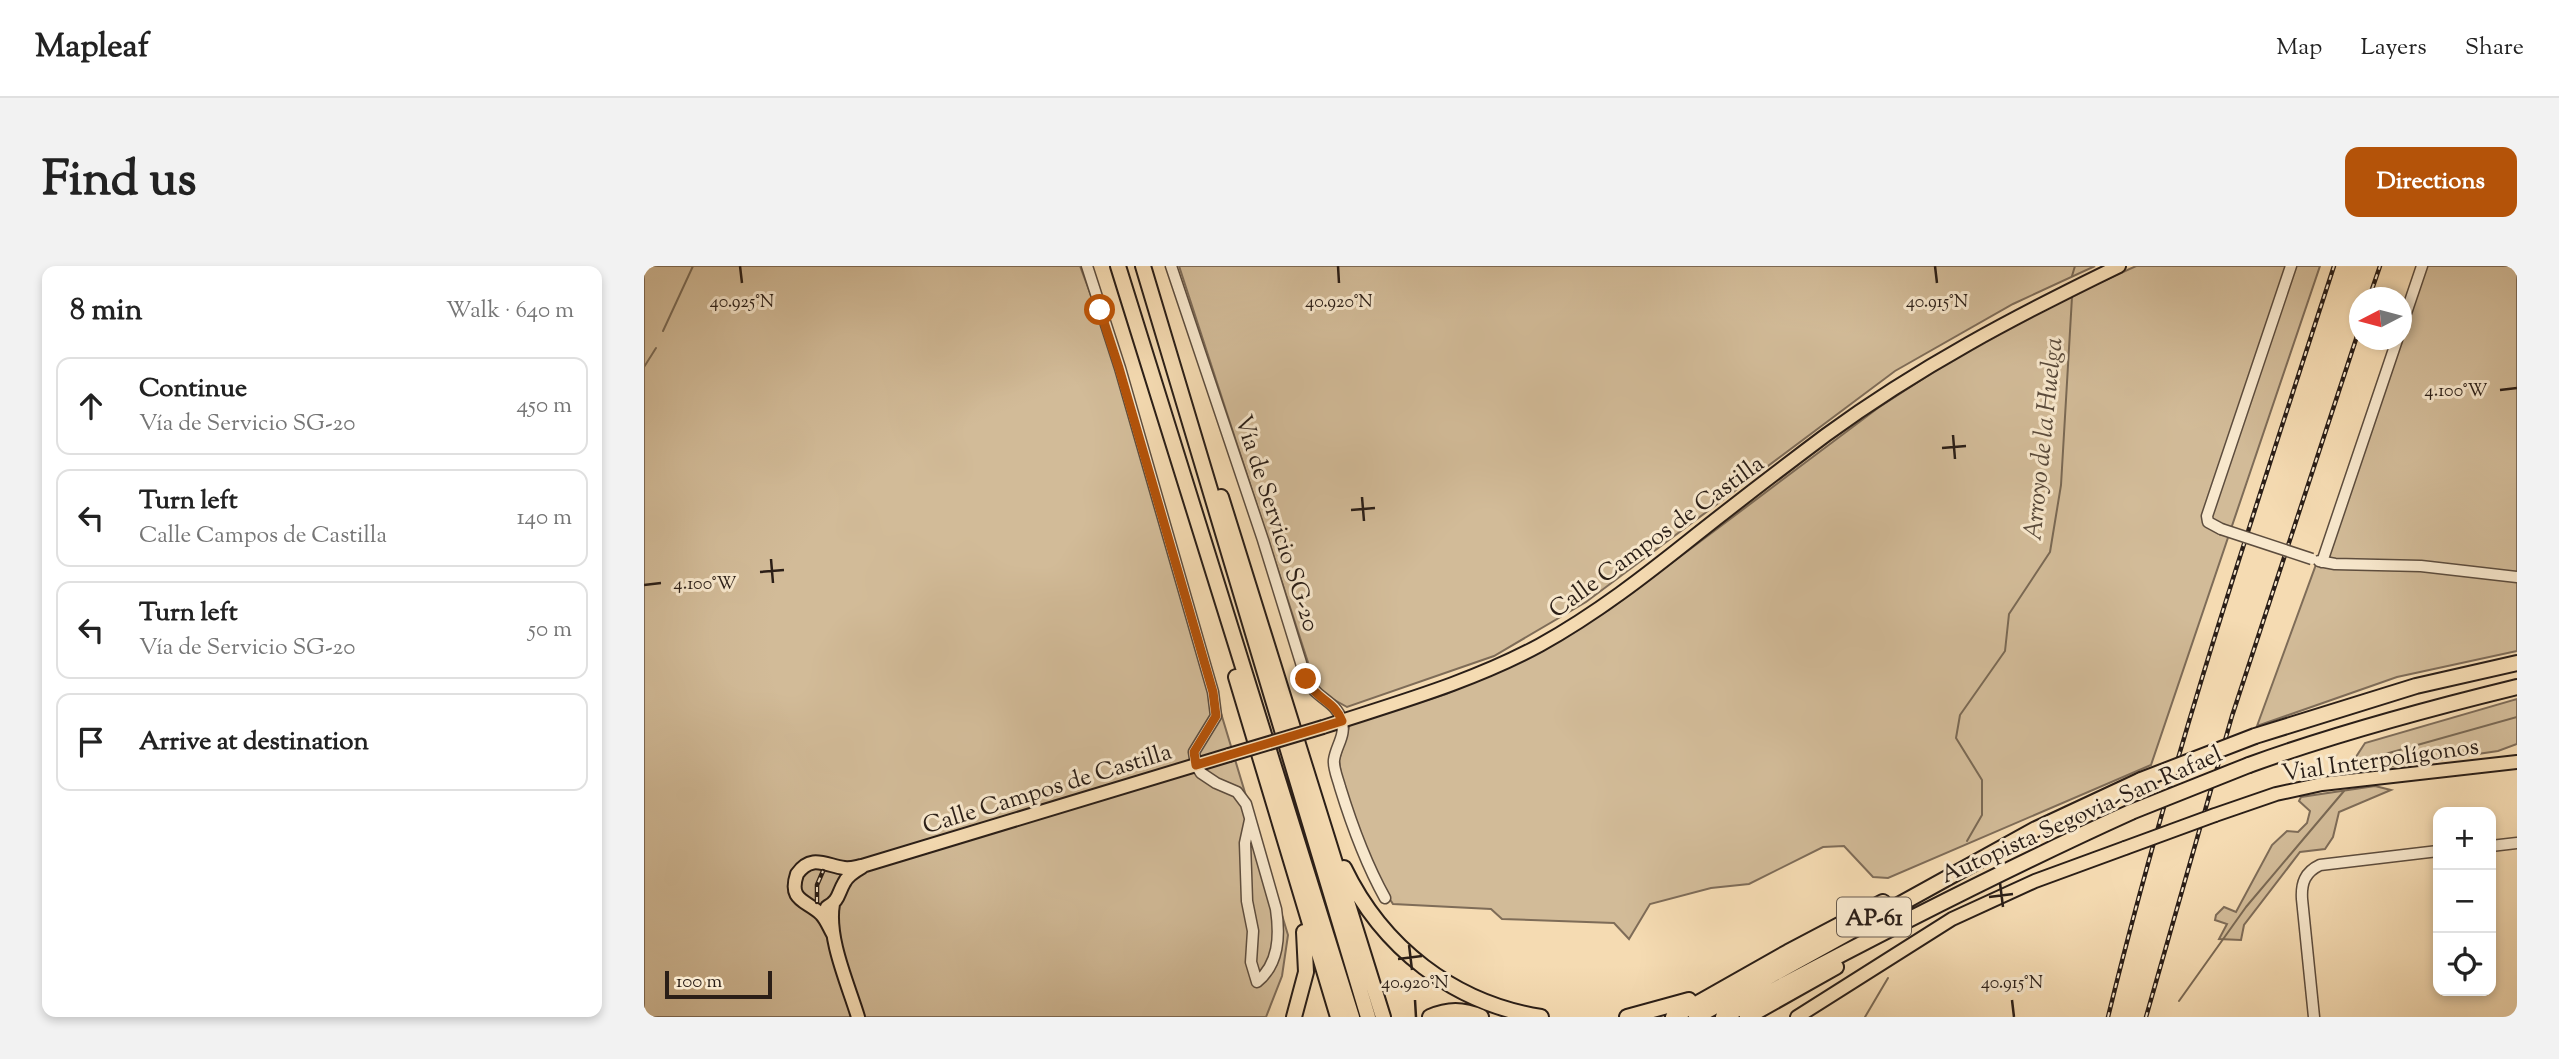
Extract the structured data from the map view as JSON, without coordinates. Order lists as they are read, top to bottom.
{
  "streets": {
    "highway": ["Autopista Segovia-San Rafael", "AP-61"],
    "main road": ["Calle Campos de Castilla", "Vial Interpolígonos"],
    "street": ["Vía de Servicio SG-20"]
  },
  "crossings": [
    ["Vía de Servicio SG-20", "Calle Campos de Castilla"]
  ],
  "water": ["Arroyo de la Huelga"],
  "scale_bar": "100 m",
  "north": "left",
  "page": {
    "header": "Mapleaf",
    "nav": ["Map", "Layers", "Share"],
    "title": "Find us",
    "buttons": "Directions",
    "heading": ["8 min", "Walk · 640 m"],
    "list": [
      ["Continue", "Vía de Servicio SG-20", "450 m"],
      ["Turn left", "Calle Campos de Castilla", "140 m"],
      ["Turn left", "Vía de Servicio SG-20", "50 m"],
      "Arrive at destination"
    ],
    "map_buttons": ["+", "−"],
    "scale": "100 m"
  },
  "coordinates": [
    "40.925°N",
    "40.920°N",
    "40.915°N",
    "4.100°W"
  ]
}
